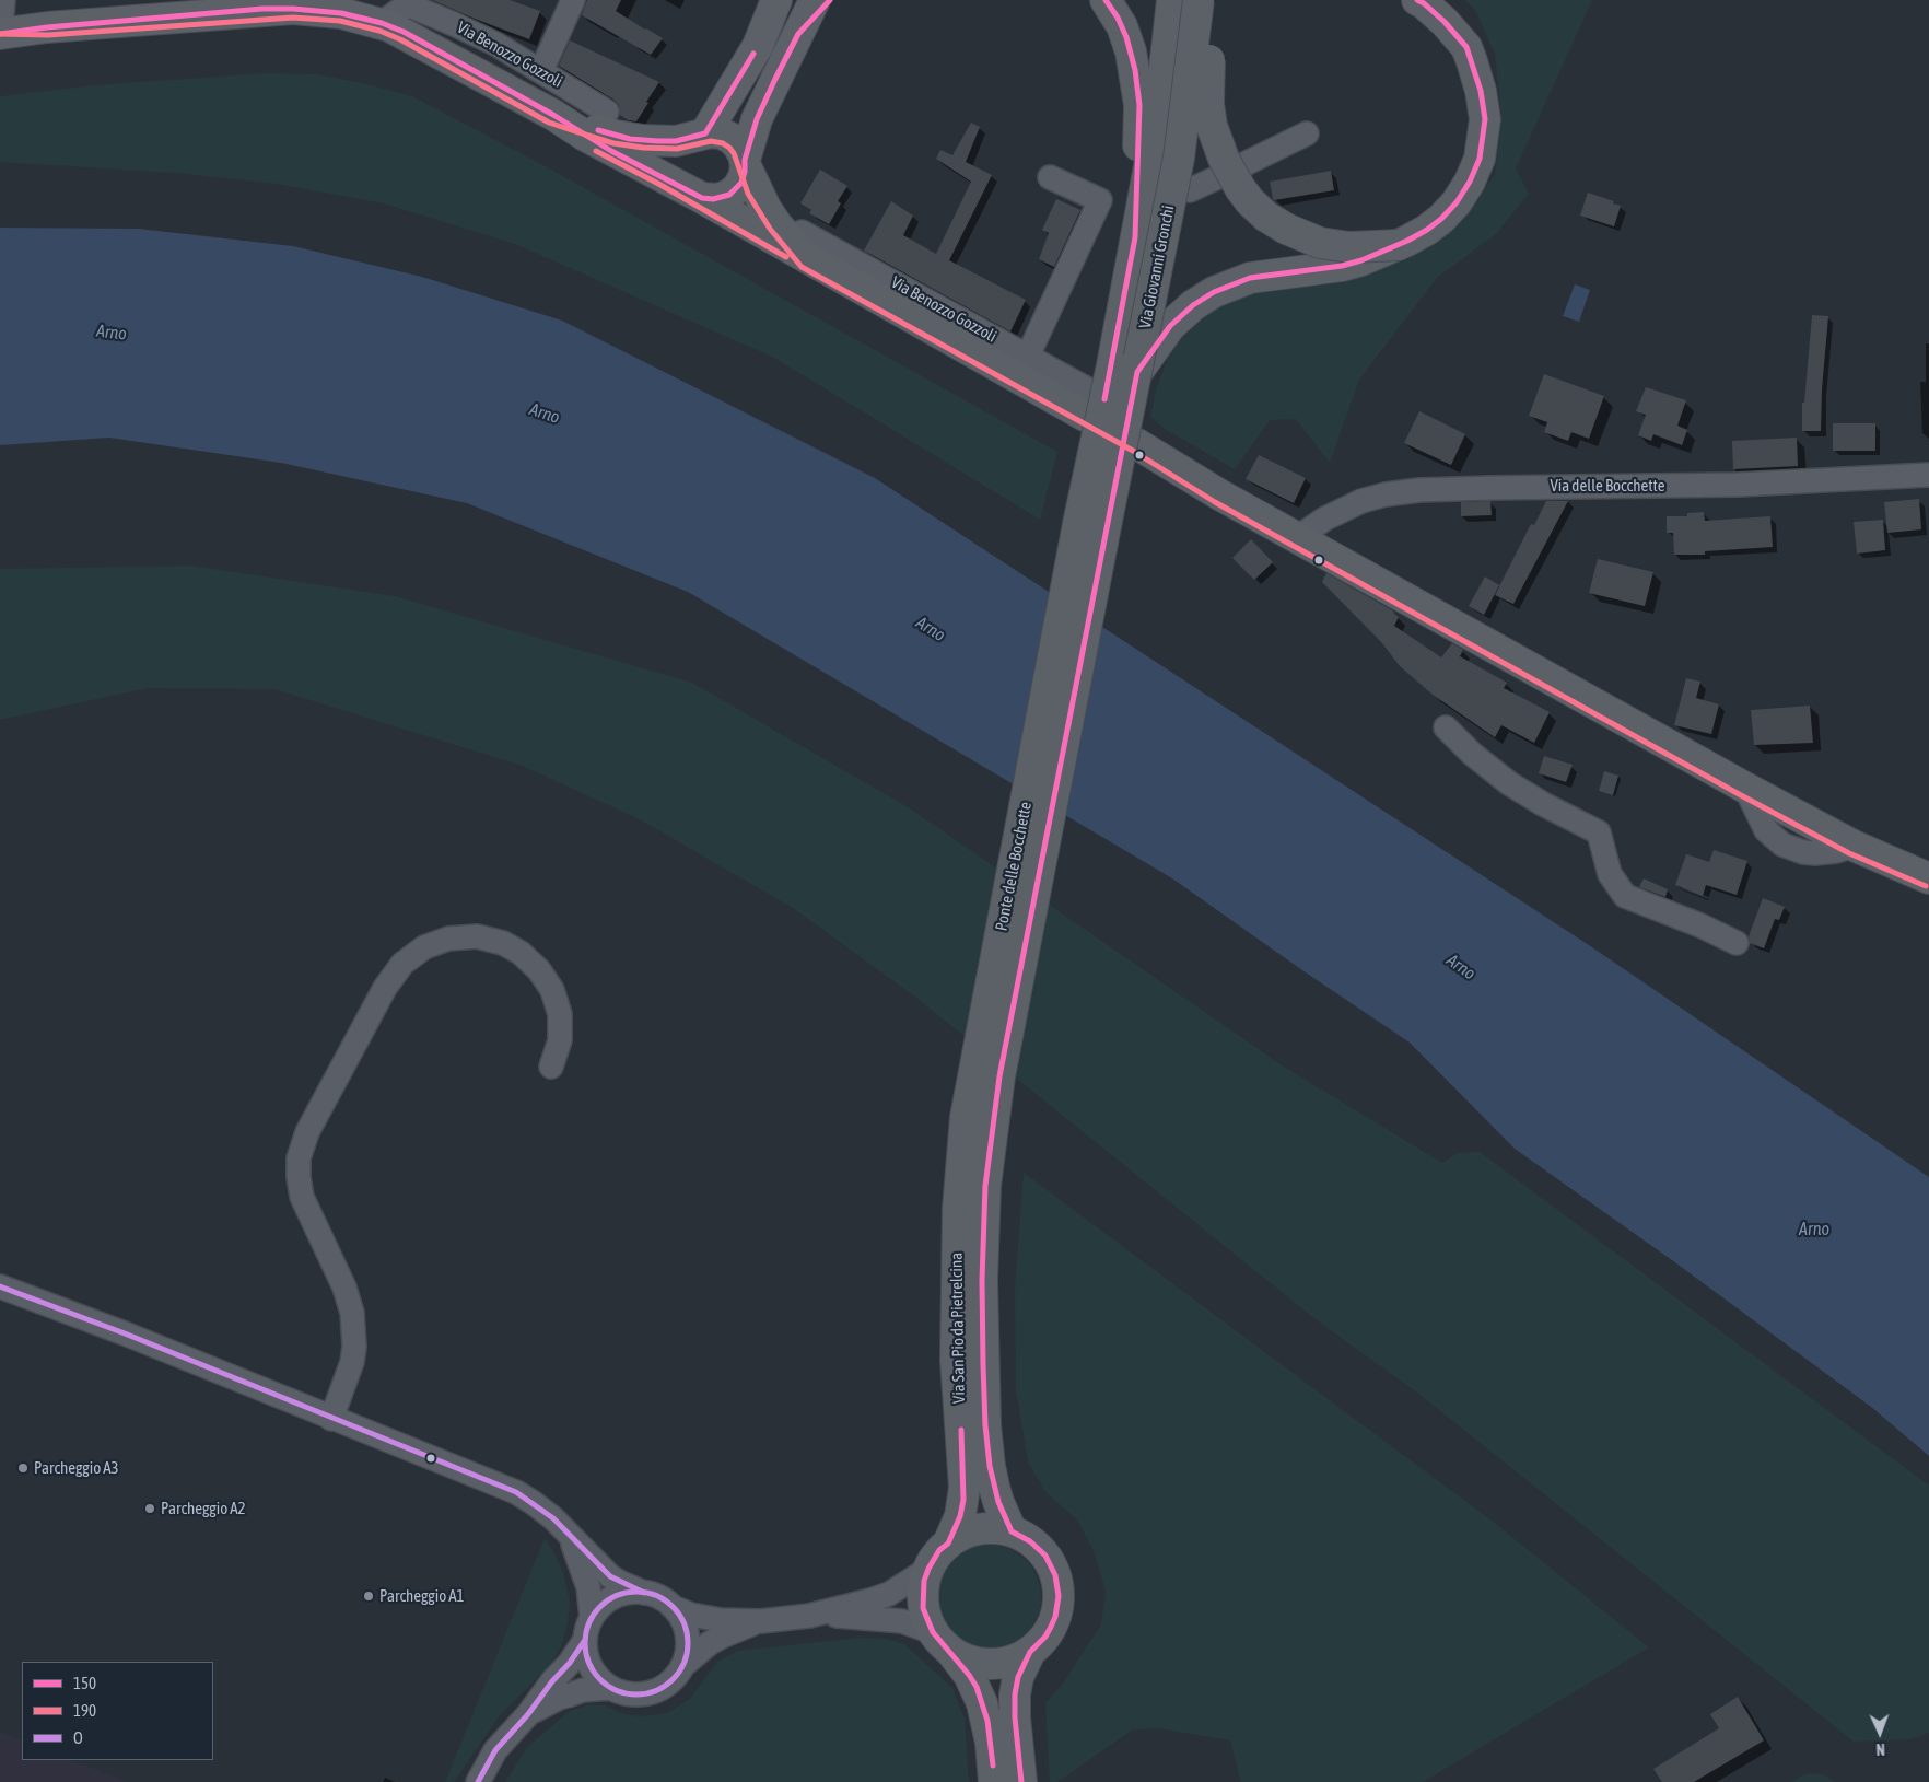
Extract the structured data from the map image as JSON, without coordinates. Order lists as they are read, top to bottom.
{
  "streets": {
    "main road": ["Via Giovanni Gronchi", "Ponte delle Bocchette", "Via San Pio da Pietrelcina"],
    "street": ["Via Benozzo Gozzoli", "Via delle Bocchette"]
  },
  "crossings": [
    ["Via Giovanni Gronchi", "Ponte delle Bocchette"],
    ["Ponte delle Bocchette", "Via San Pio da Pietrelcina"]
  ],
  "water": ["Arno"],
  "places": ["Parcheggio A3", "Parcheggio A2", "Parcheggio A1"],
  "lines": ["transit line 150", "transit line 190", "transit line O"],
  "legend": ["150", "190", "O"],
  "north": "bottom"
}
